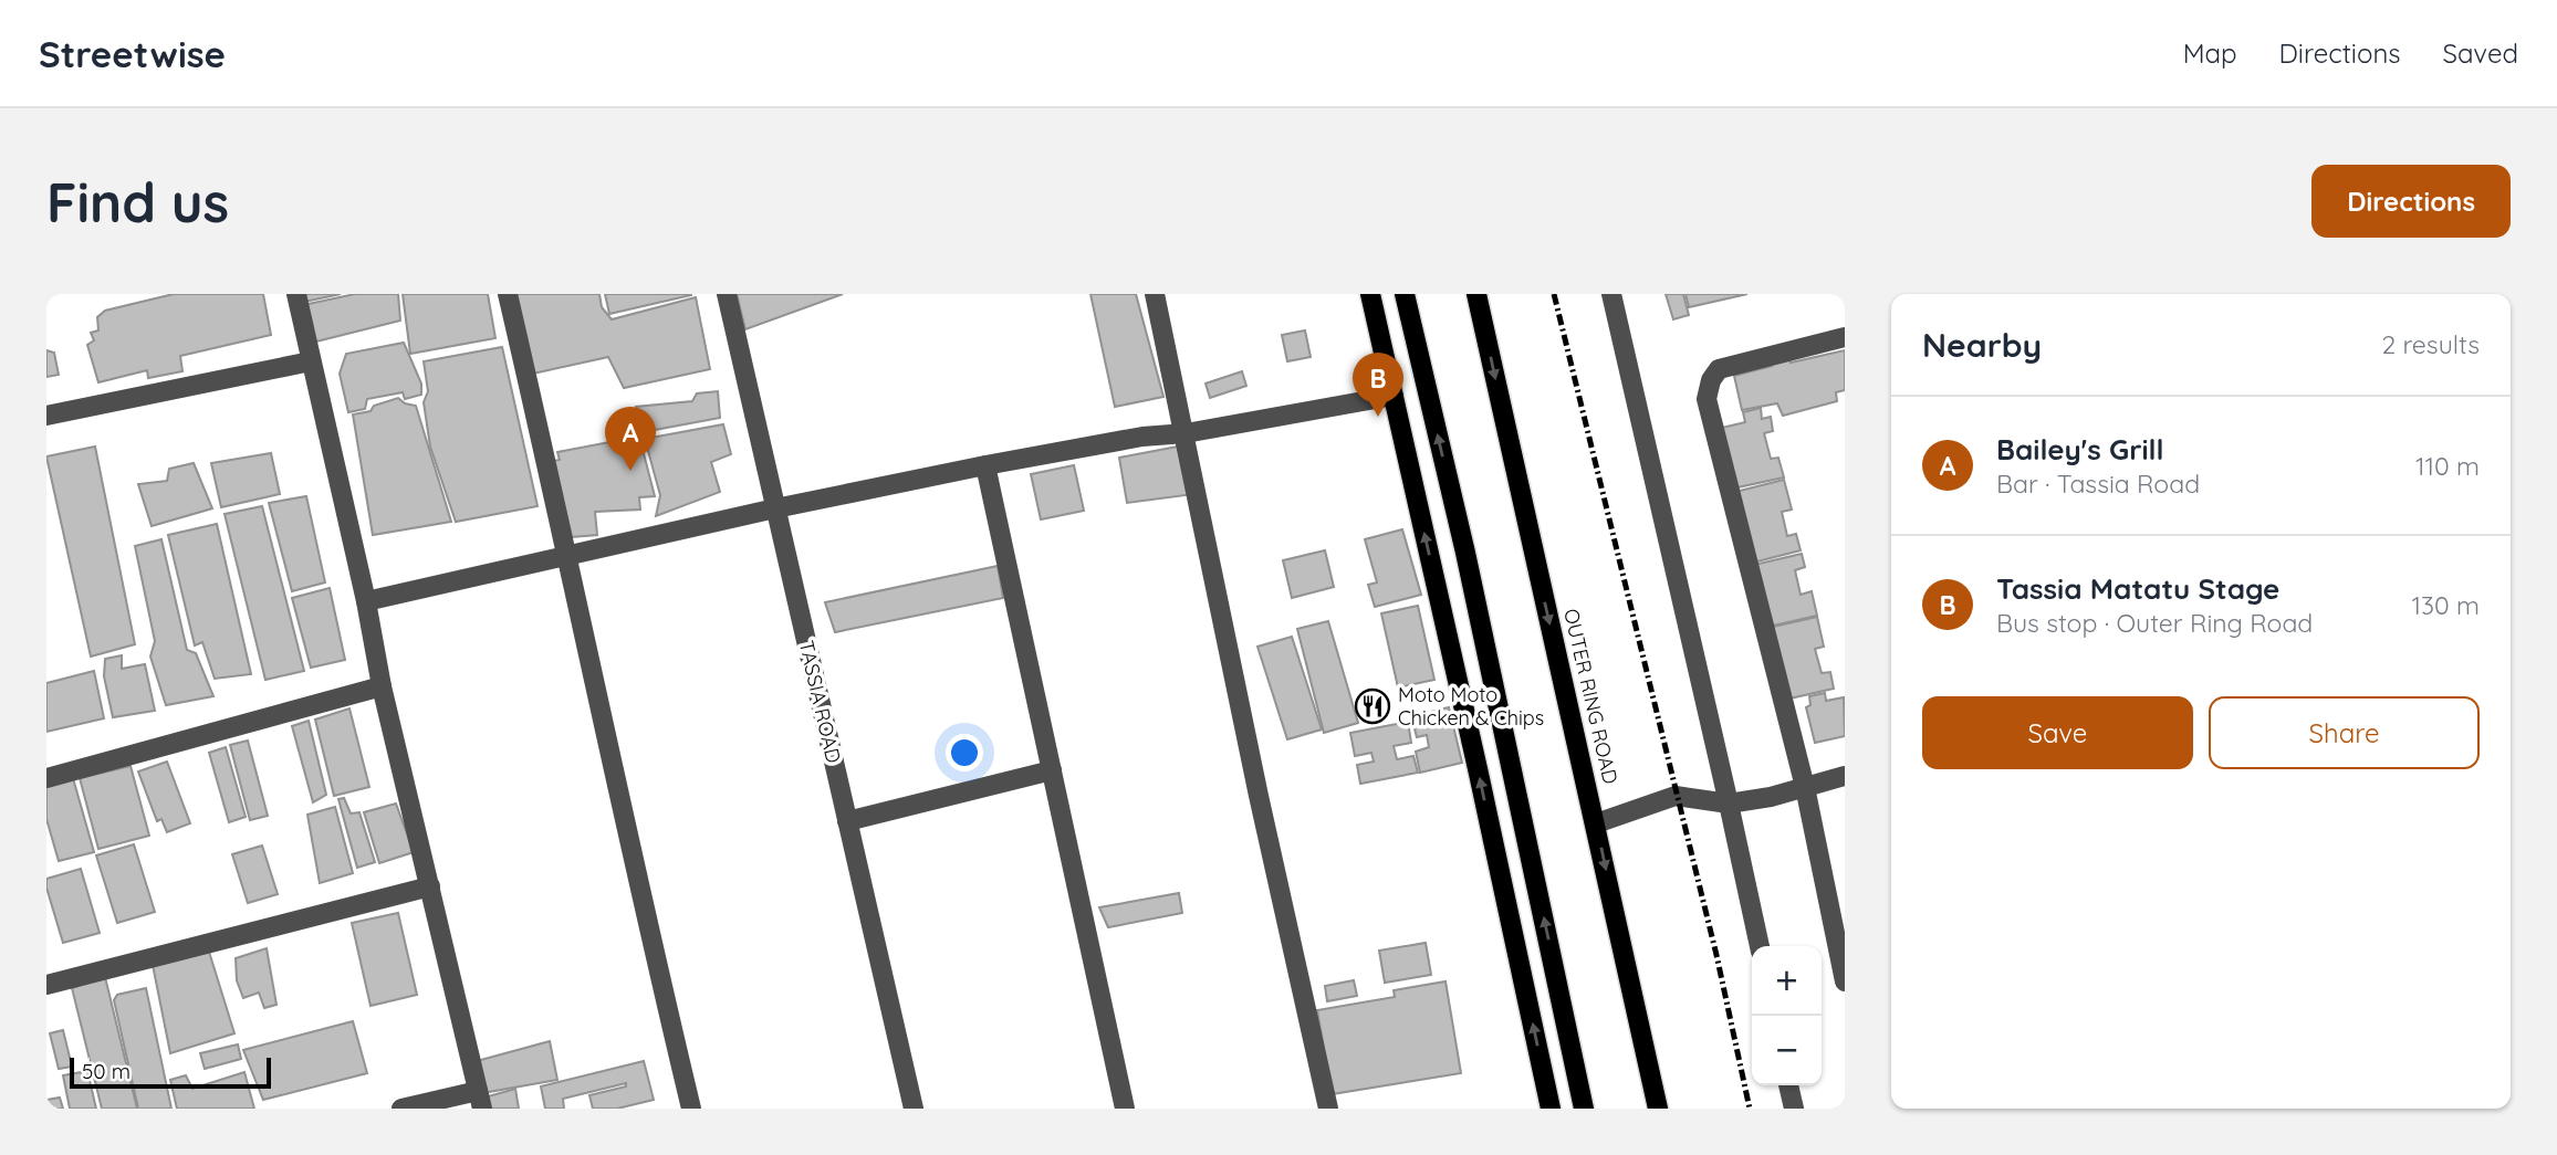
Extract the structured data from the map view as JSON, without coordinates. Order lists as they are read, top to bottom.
{
  "streets": {
    "main road": ["OUTER RING ROAD"],
    "street": ["TASSIA ROAD"]
  },
  "places": {
    "restaurant": ["Moto Moto Chicken & Chips"]
  },
  "scale_bar": "50 m",
  "page": {
    "header": "Streetwise",
    "nav": ["Map", "Directions", "Saved"],
    "buttons": [
      "Directions",
      ["Save", "Share"]
    ],
    "title": "Find us",
    "heading": ["Nearby", "2 results"],
    "pins": ["B", "A"],
    "list": [
      {
        "mark": "A",
        "name": "Bailey's Grill",
        "note": "Bar · Tassia Road",
        "value": "110 m"
      },
      {
        "mark": "B",
        "name": "Tassia Matatu Stage",
        "note": "Bus stop · Outer Ring Road",
        "value": "130 m"
      }
    ],
    "map_buttons": ["+", "−"],
    "scale": "50 m"
  }
}
